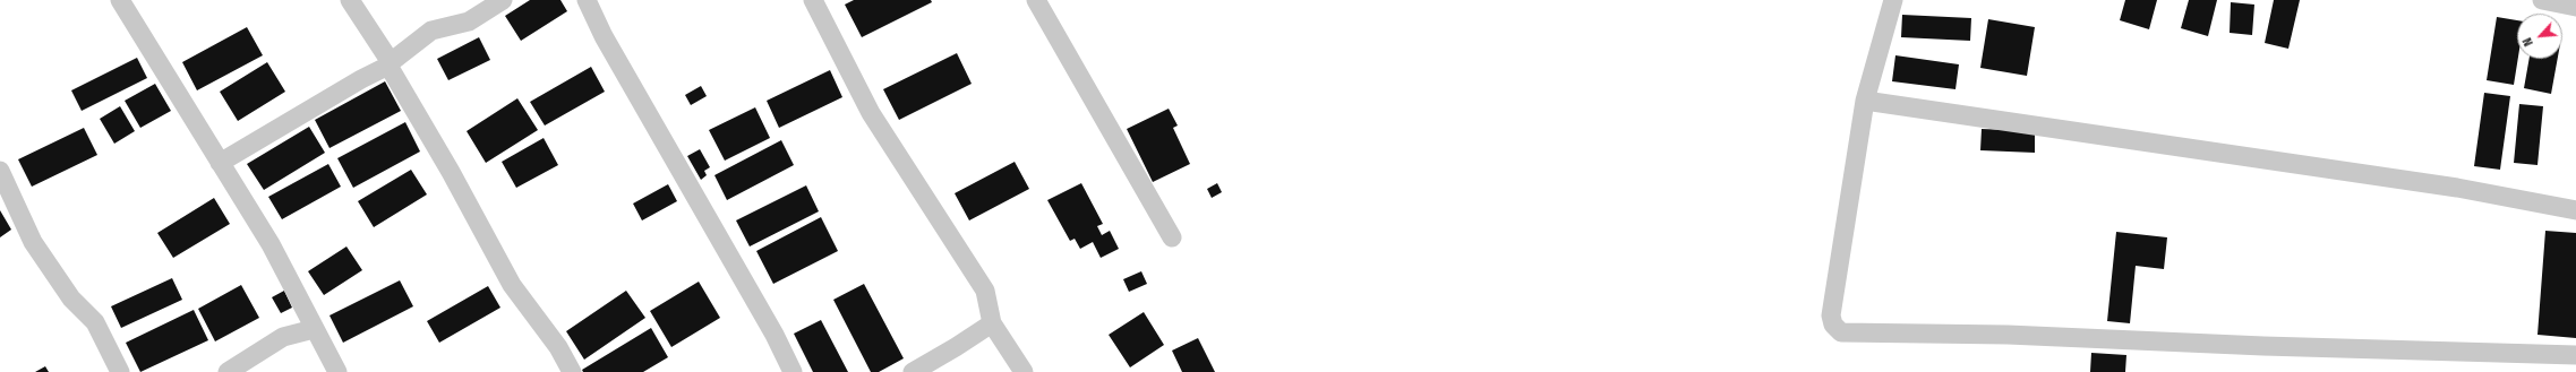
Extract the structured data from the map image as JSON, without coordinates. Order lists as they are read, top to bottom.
{
  "north": "bottom left"
}
